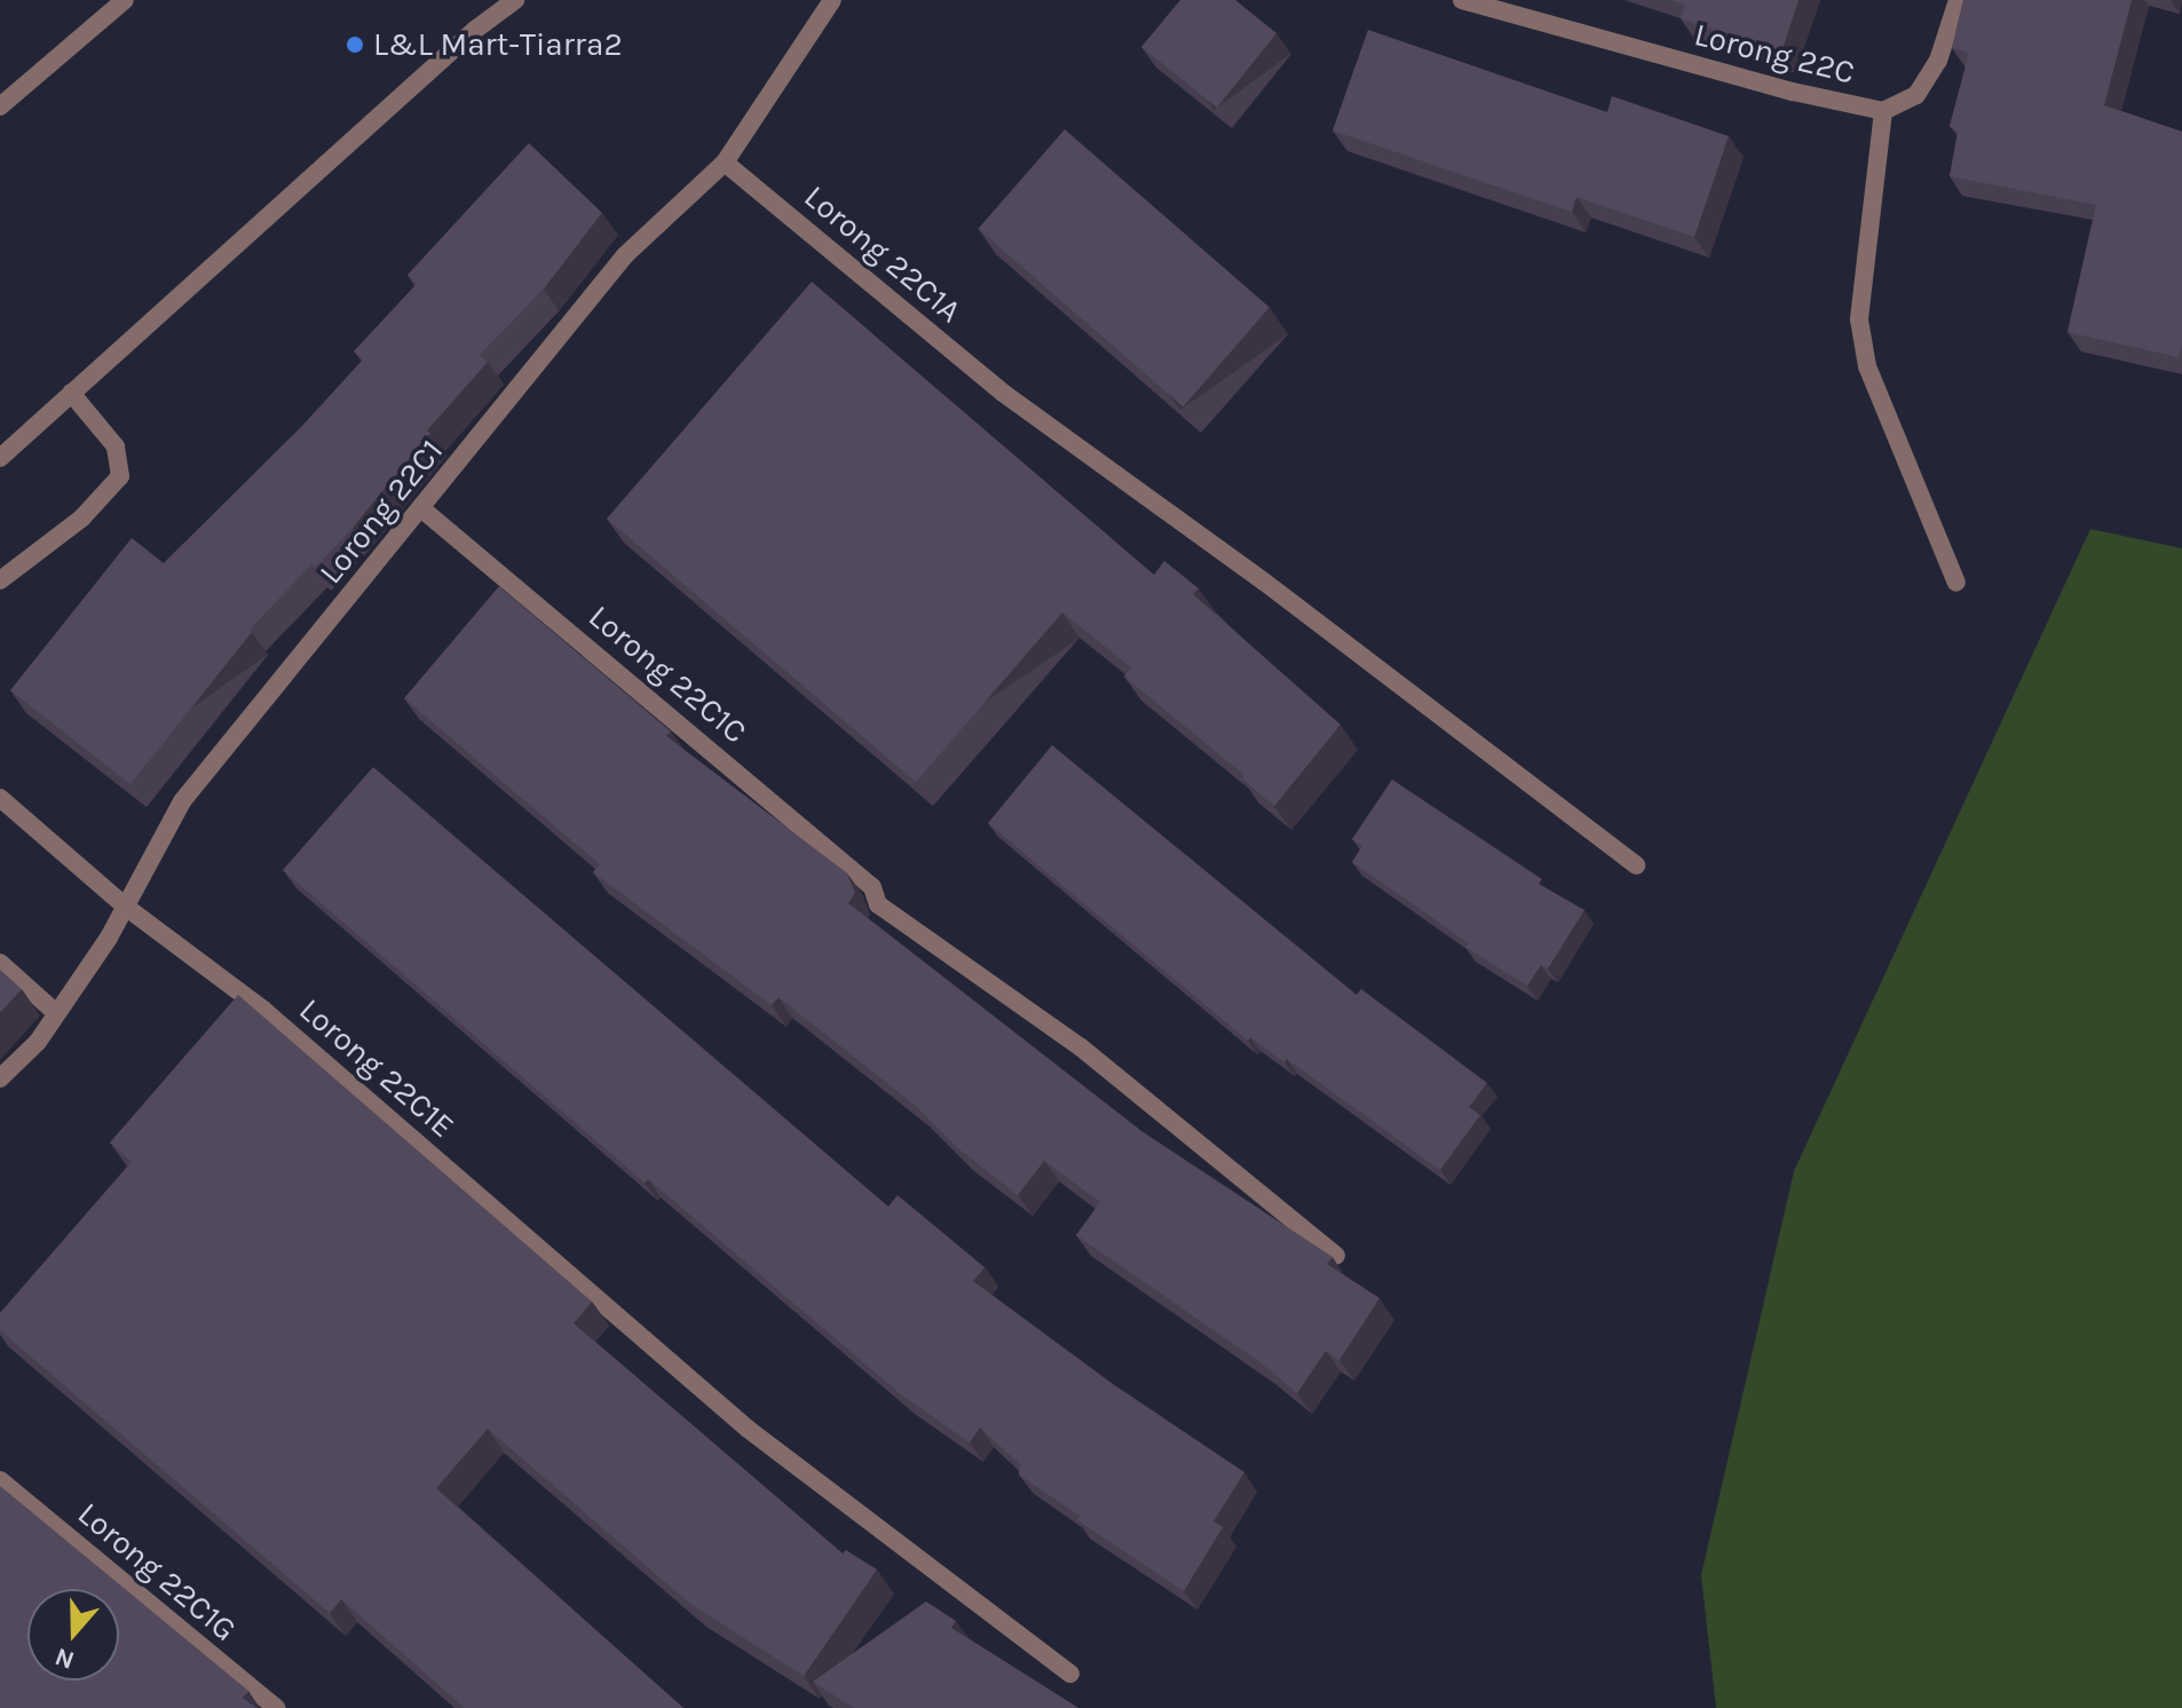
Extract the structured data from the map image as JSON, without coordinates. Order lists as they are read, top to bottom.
{
  "streets": {
    "street": [
      "Lorong 22C",
      "Lorong 22C1A",
      "Lorong 22C1",
      "Lorong 22C1C",
      "Lorong 22C1E",
      "Lorong 22C1G"
    ]
  },
  "crossings": [
    ["Lorong 22C1A", "Lorong 22C1"],
    ["Lorong 22C1", "Lorong 22C1C"],
    ["Lorong 22C1", "Lorong 22C1E"]
  ],
  "places": ["L&L Mart-Tiarra2"],
  "north": "bottom"
}
